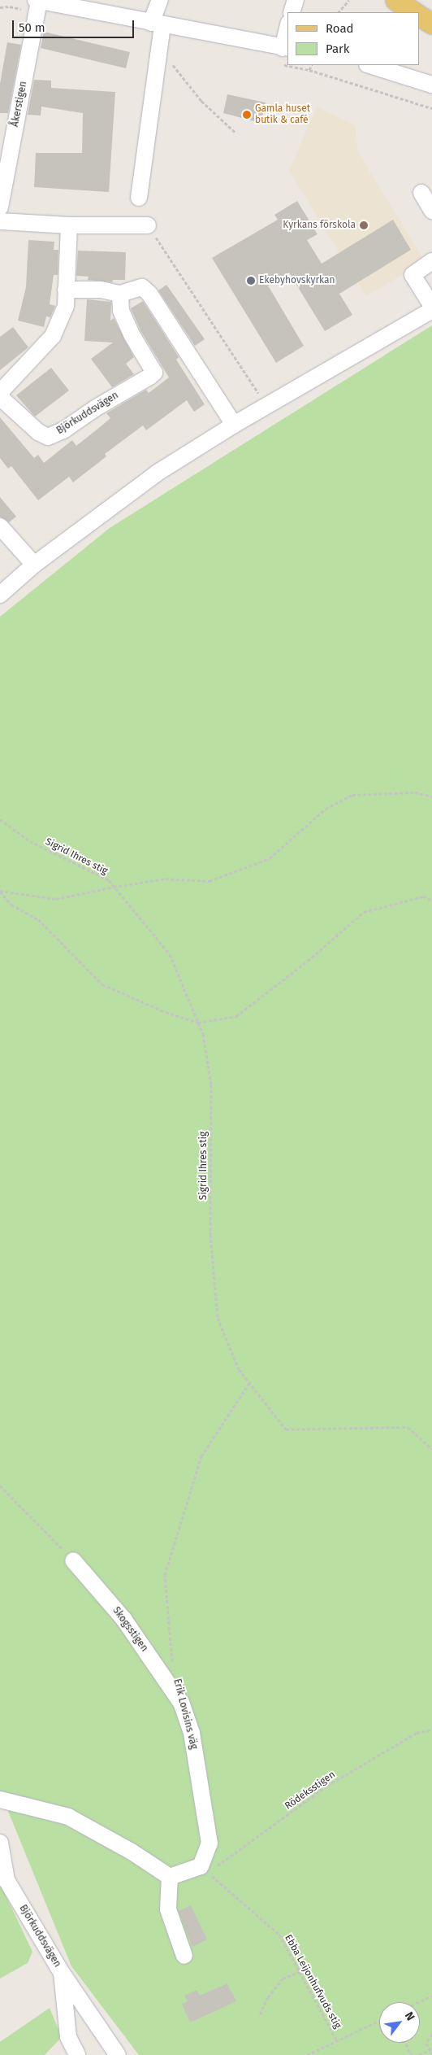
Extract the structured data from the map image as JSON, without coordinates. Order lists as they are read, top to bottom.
{
  "streets": {
    "street": [
      "Åkerstigen",
      "Björkuddsvägen",
      "Skogsstigen",
      "Erik Lovisins väg"
    ],
    "path": ["Sigrid Ihres stig", "Rödeksstigen", "Ebba Leijonhufvuds stig"]
  },
  "crossings": [
    ["Sigrid Ihres stig", "Erik Lovisins väg"],
    ["Skogsstigen", "Erik Lovisins väg"],
    ["Erik Lovisins väg", "Rödeksstigen"],
    ["Erik Lovisins väg", "Ebba Leijonhufvuds stig"],
    ["Rödeksstigen", "Ebba Leijonhufvuds stig"]
  ],
  "places": ["Gamla huset butik & café", "Kyrkans förskola", "Ekebyhovskyrkan"],
  "legend": ["Road", "Park"],
  "scale_bar": "50 m",
  "north": "top right"
}
